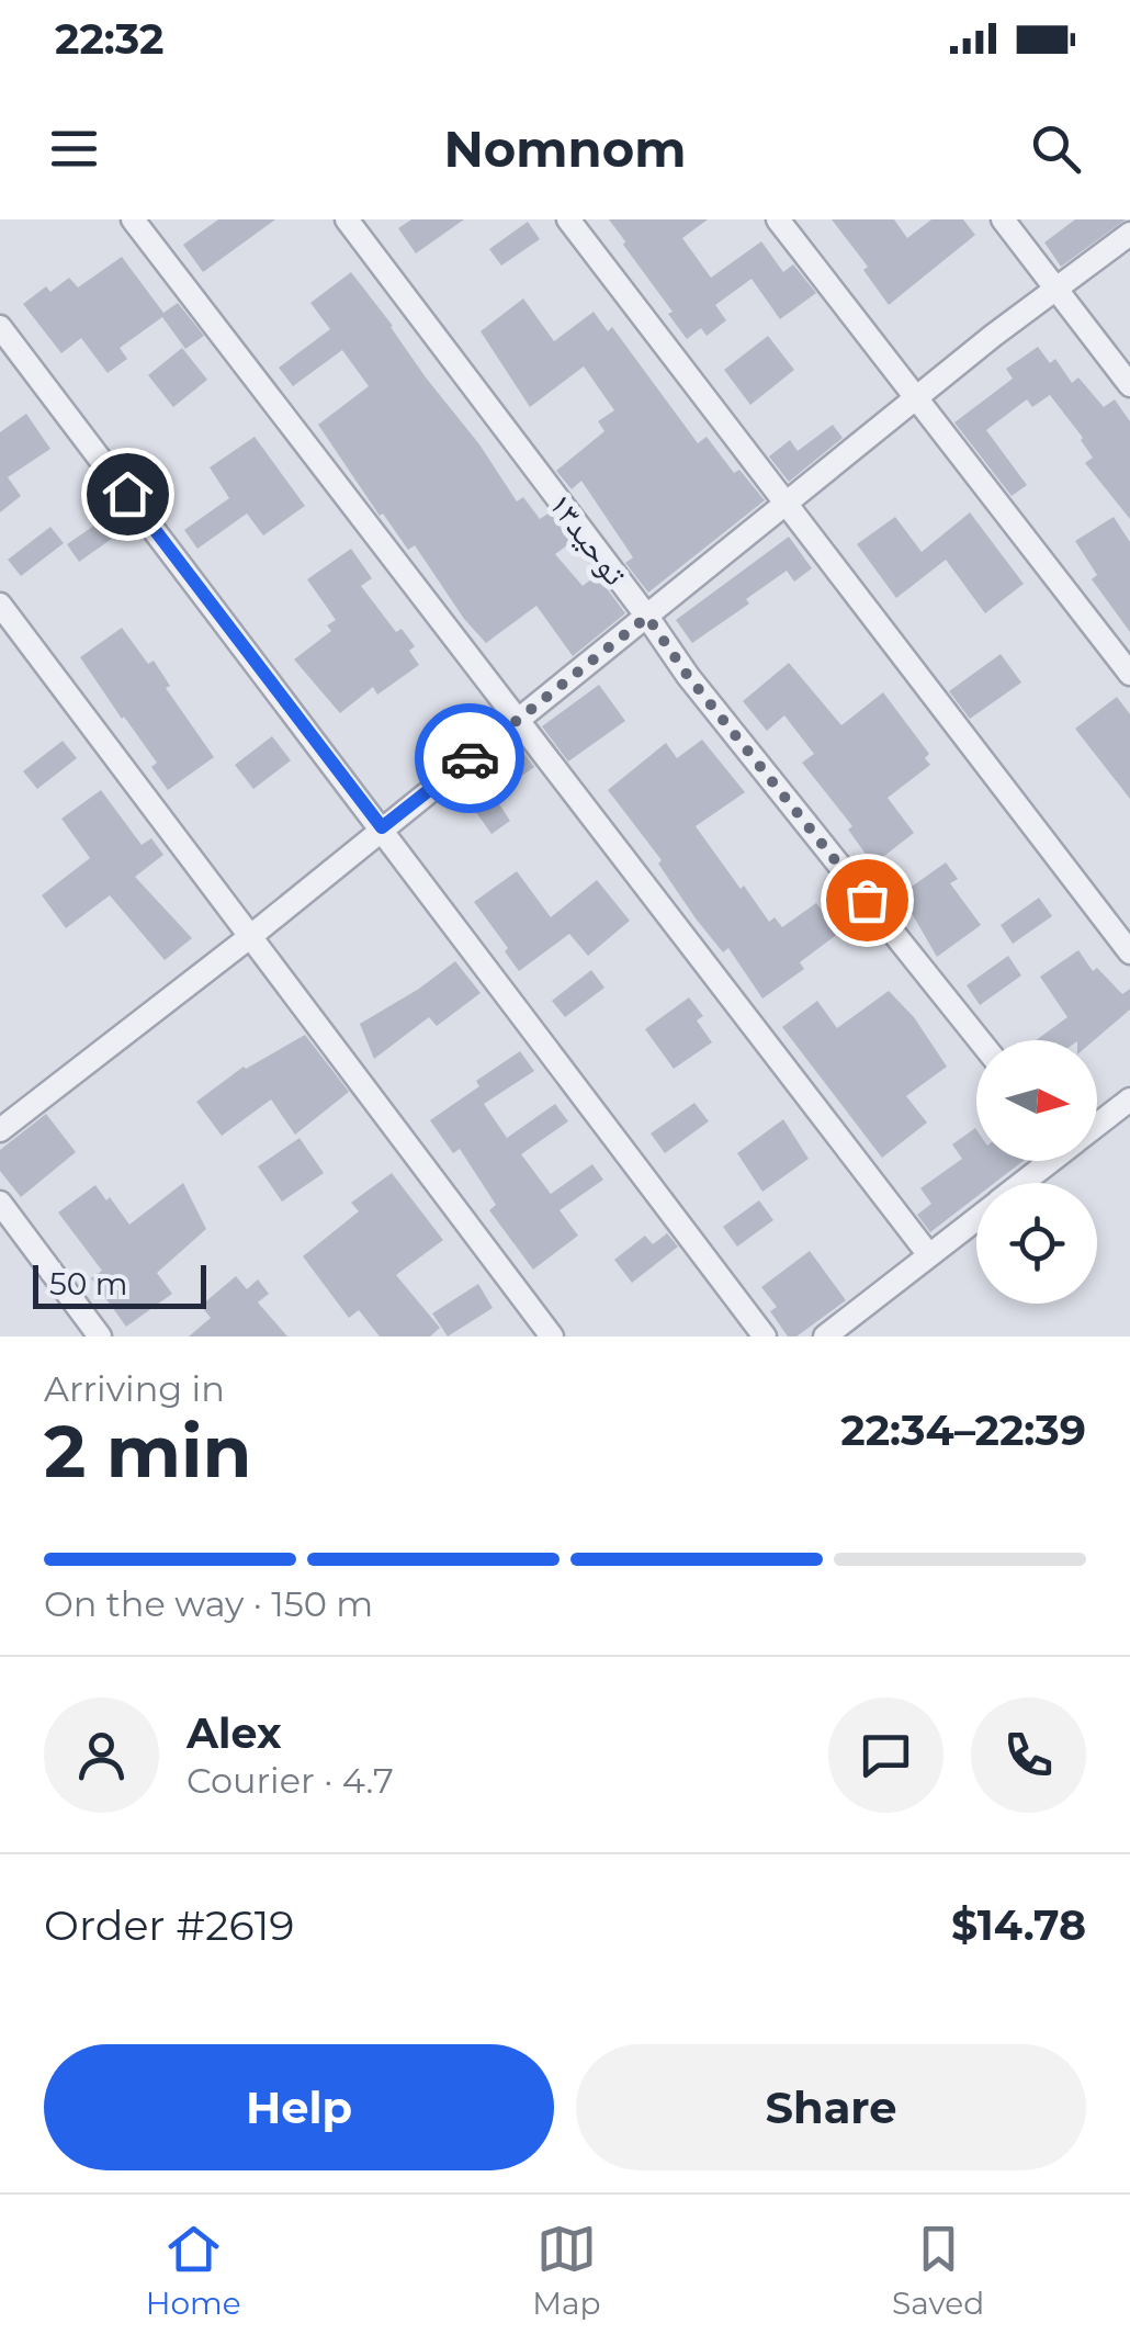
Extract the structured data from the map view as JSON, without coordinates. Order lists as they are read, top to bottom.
{
  "streets": {
    "street": ["توحید۱۳"]
  },
  "scale_bar": "50 m",
  "north": "right",
  "page": {
    "status": "22:32",
    "header": "Nomnom",
    "scale": "50 m",
    "heading": ["2 min", "Arriving in", "22:34–22:39"],
    "panel": [
      "Alex",
      "Courier · 4.7",
      "Order #2619",
      "$14.78"
    ],
    "bar": "On the way · 150 m",
    "buttons": ["Help", "Share"],
    "tabs": ["Home", "Map", "Saved"]
  }
}
